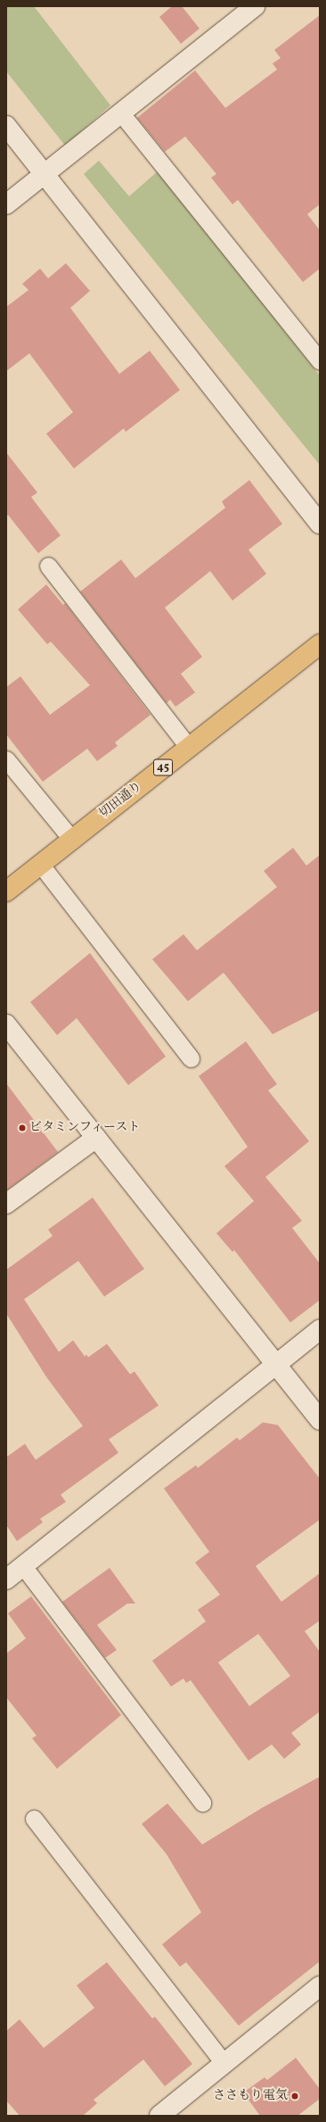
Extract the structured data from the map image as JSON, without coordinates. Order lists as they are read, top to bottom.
{
  "streets": {
    "main road": ["45", "切田通り"]
  },
  "places": ["ビタミンフィースト", "ささもり電気"]
}
